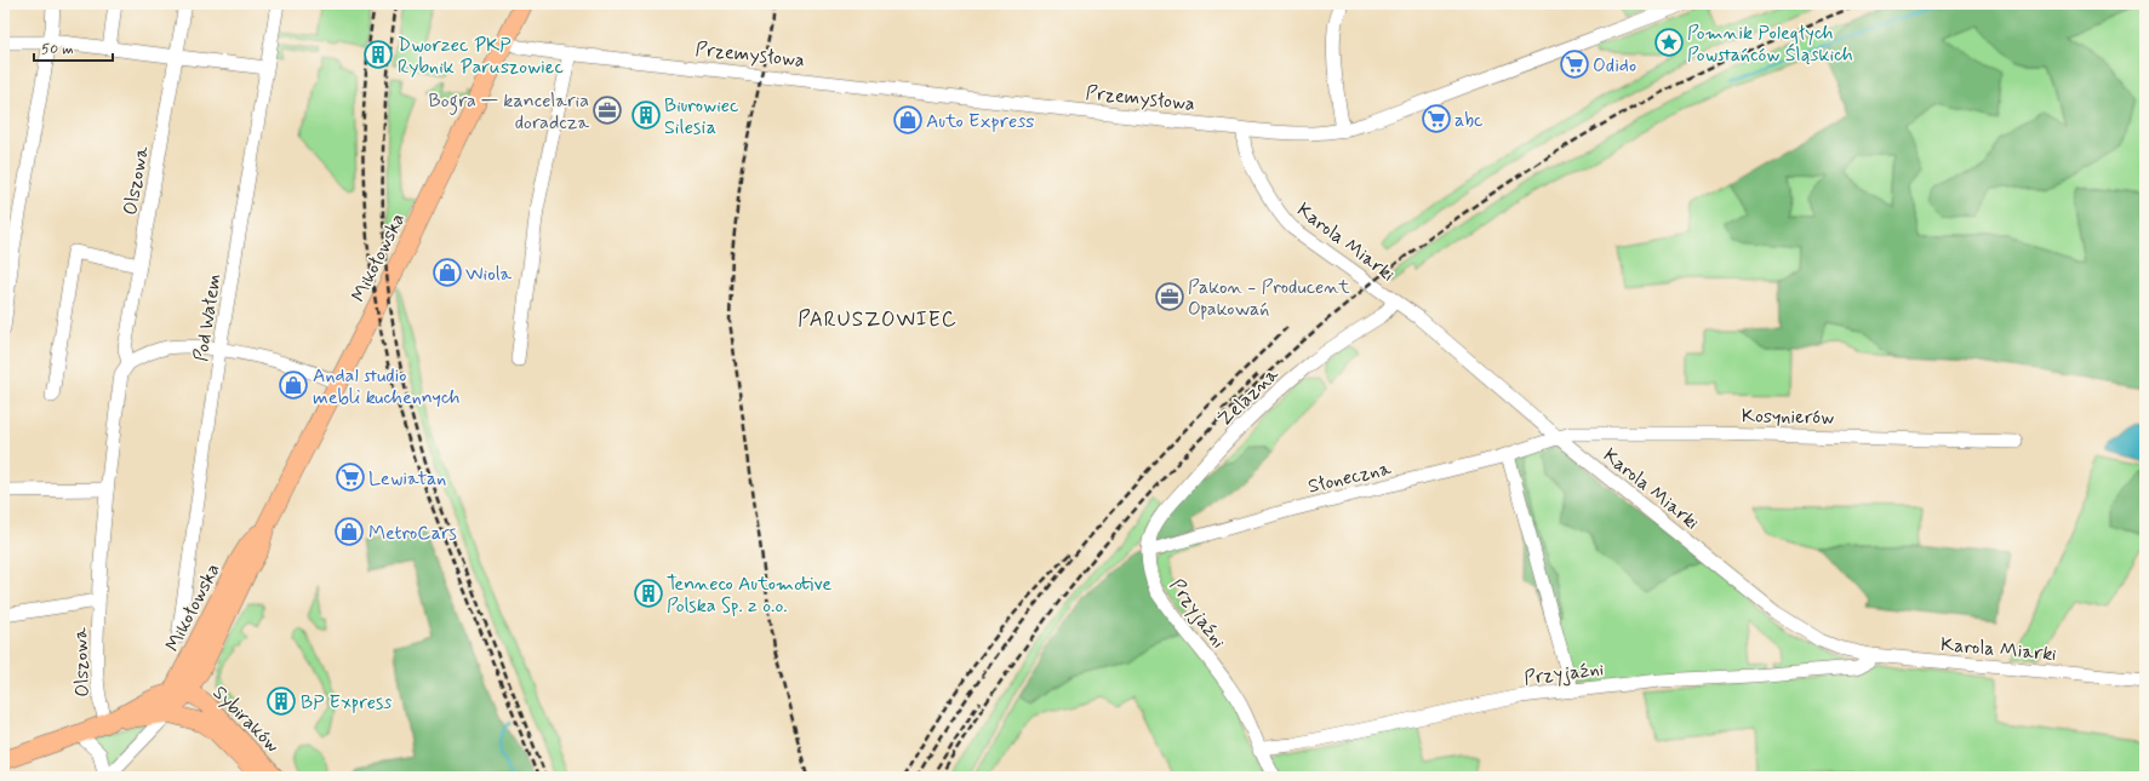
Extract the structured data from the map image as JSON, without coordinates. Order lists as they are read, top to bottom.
{
  "streets": {
    "main road": ["Mikołowska", "Sybiraków"],
    "street": [
      "Przemysłowa",
      "Olszowa",
      "Karola Miarki",
      "Pod Wałem",
      "Żelazna",
      "Kosynierów",
      "Słoneczna",
      "Przyjaźni"
    ]
  },
  "crossings": [
    ["Przemysłowa", "Karola Miarki"],
    ["Przemysłowa", "Mikołowska"],
    ["Karola Miarki", "Żelazna"],
    ["Karola Miarki", "Kosynierów"],
    ["Karola Miarki", "Słoneczna"],
    ["Karola Miarki", "Przyjaźni"],
    ["Mikołowska", "Sybiraków"],
    ["Żelazna", "Słoneczna"],
    ["Żelazna", "Przyjaźni"],
    ["Kosynierów", "Słoneczna"],
    ["Słoneczna", "Przyjaźni"]
  ],
  "districts": ["PARUSZOWIEC"],
  "places": {
    "place": ["Pomnik Poległych Powstańców Śląskich"],
    "building": [
      "Dworzec PKP Rybnik Paruszowiec",
      "Biurowiec Silesia",
      "Tenneco Automotive Polska Sp. z o.o.",
      "BP Express"
    ],
    "supermarket": ["Odido", "abc", "Lewiatan"],
    "office": ["Bogra — kancelaria doradcza", "Pakon - Producent Opakowań"],
    "shop": [
      "Auto Express",
      "Wiola",
      "Andal studio mebli kuchennych",
      "MetroCars"
    ]
  },
  "scale_bar": "50 m"
}
